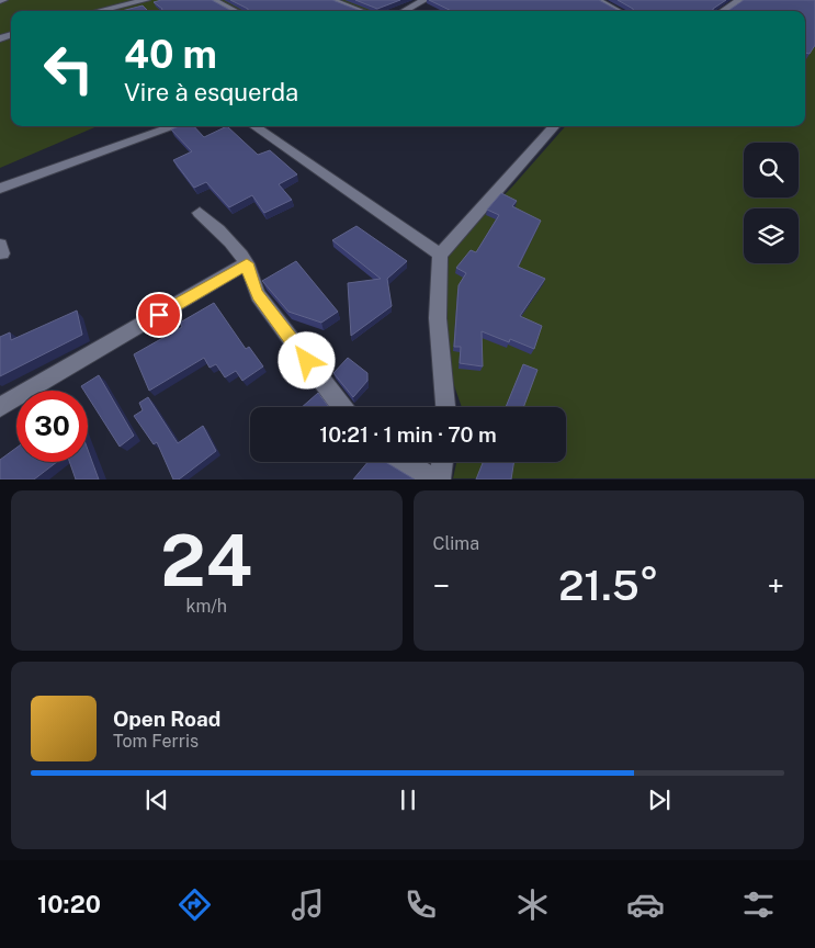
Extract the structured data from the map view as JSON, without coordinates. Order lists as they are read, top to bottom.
{
  "page": {
    "turn": ["40 m", "Vire à esquerda"],
    "limit": "30",
    "trip": "10:21 · 1 min · 70 m",
    "tile": [
      ["24", "km/h"],
      "Clima"
    ],
    "heat": ["−", "21.5°", "+"],
    "song": ["Open Road", "Tom Ferris"],
    "tabs": "10:20"
  }
}
